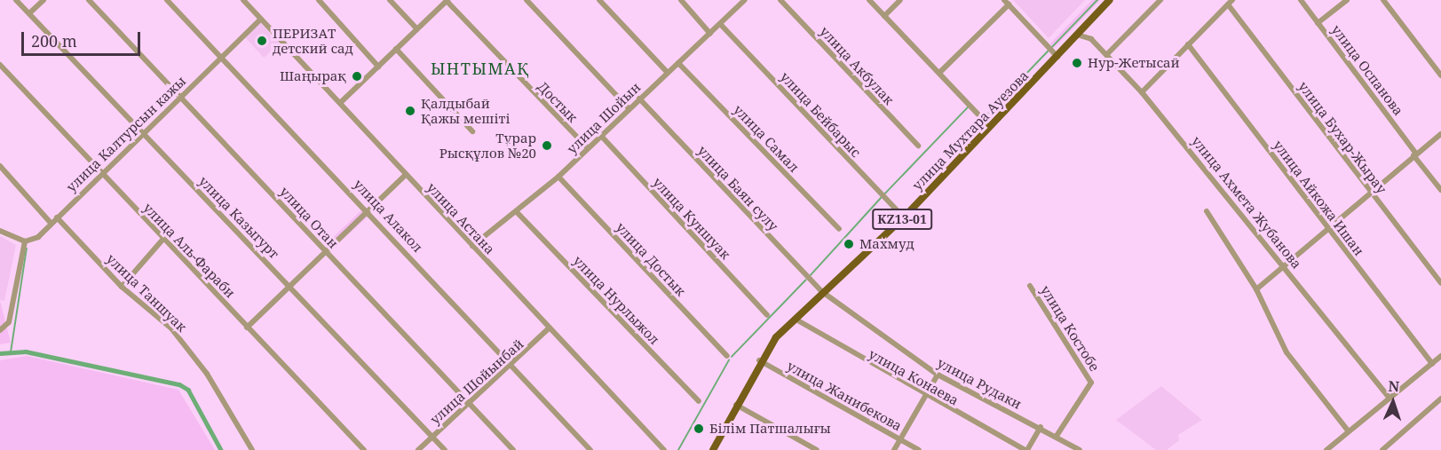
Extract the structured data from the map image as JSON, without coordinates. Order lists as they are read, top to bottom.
{
  "streets": {
    "main road": ["улица Мухтара Ауезова", "KZ13-01"],
    "street": [
      "улица Акбулак",
      "улица Оспанова",
      "Достык",
      "улица Бейбарыс",
      "улица Шойын",
      "улица Калтурсын кажы",
      "улица Бухар-Жырау",
      "улица Самал",
      "улица Баян сулу",
      "улица Айкожа Ишан",
      "улица Ахмета Жубанова",
      "улица Алакол",
      "улица Казыгурт",
      "улица Отан",
      "улица Астана",
      "улица Куншуак",
      "улица Аль-Фараби",
      "улица Достык",
      "улица Таншуак",
      "улица Нурлыжол",
      "улица Костобе",
      "улица Конаева",
      "улица Шойынбай",
      "улица Рудаки",
      "улица Жанибекова"
    ]
  },
  "crossings": [
    ["Достык", "улица Шойын"],
    ["улица Бейбарыс", "улица Шойын"],
    ["улица Бейбарыс", "улица Мухтара Ауезова"],
    ["улица Шойын", "улица Самал"],
    ["улица Шойын", "улица Баян сулу"],
    ["улица Шойын", "улица Астана"],
    ["улица Шойын", "улица Куншуак"],
    ["улица Шойын", "улица Достык"],
    ["улица Шойын", "улица Нурлыжол"],
    ["улица Мухтара Ауезова", "улица Баян сулу"],
    ["улица Мухтара Ауезова", "улица Ахмета Жубанова"],
    ["улица Мухтара Ауезова", "улица Конаева"],
    ["улица Мухтара Ауезова", "улица Рудаки"],
    ["улица Мухтара Ауезова", "улица Жанибекова"],
    ["улица Калтурсын кажы", "улица Алакол"],
    ["улица Калтурсын кажы", "улица Казыгурт"],
    ["улица Калтурсын кажы", "улица Отан"],
    ["улица Калтурсын кажы", "улица Астана"],
    ["улица Калтурсын кажы", "улица Аль-Фараби"],
    ["улица Калтурсын кажы", "улица Таншуак"],
    ["улица Баян сулу", "улица Рудаки"],
    ["улица Алакол", "улица Шойынбай"],
    ["улица Казыгурт", "улица Шойынбай"],
    ["улица Отан", "улица Шойынбай"],
    ["улица Астана", "улица Шойынбай"],
    ["улица Костобе", "улица Рудаки"]
  ],
  "districts": ["ЫНТЫМАҚ"],
  "places": [
    "ПЕРИЗАТ детский сад",
    "Нур-Жетысай",
    "Шаңырақ",
    "Қалдыбай Қажы мешіті",
    "Тұрар Рысқұлов №20",
    "Махмуд",
    "Білім Патшалығы"
  ],
  "scale_bar": "200 m",
  "north": "top"
}
